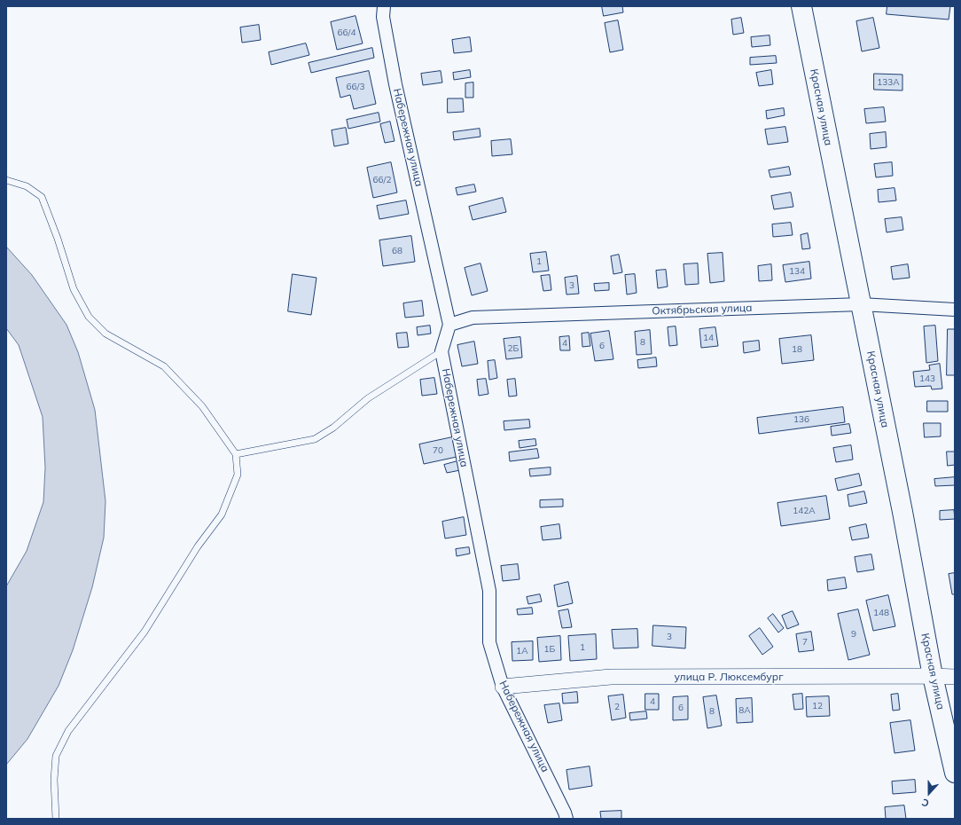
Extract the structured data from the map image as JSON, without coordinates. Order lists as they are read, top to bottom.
{
  "streets": {
    "main road": ["Красная улица"],
    "street": ["Набережная улица", "Октябрьская улица", "улица Р. Люксембург"]
  },
  "crossings": [
    ["Красная улица", "Октябрьская улица"],
    ["Красная улица", "улица Р. Люксембург"],
    ["Набережная улица", "Октябрьская улица"],
    ["Набережная улица", "улица Р. Люксембург"]
  ],
  "house_numbers": [
    "66/4",
    "133А",
    "66/3",
    "66/2",
    "68",
    "1",
    "134",
    "3",
    "14",
    "8",
    "4",
    "6",
    "2Б",
    "18",
    "143",
    "136",
    "70",
    "142А",
    "148",
    "9",
    "3",
    "7",
    "1",
    "1Б",
    "1А",
    "4",
    "12",
    "2",
    "6",
    "8А",
    "8"
  ],
  "north": "bottom"
}
